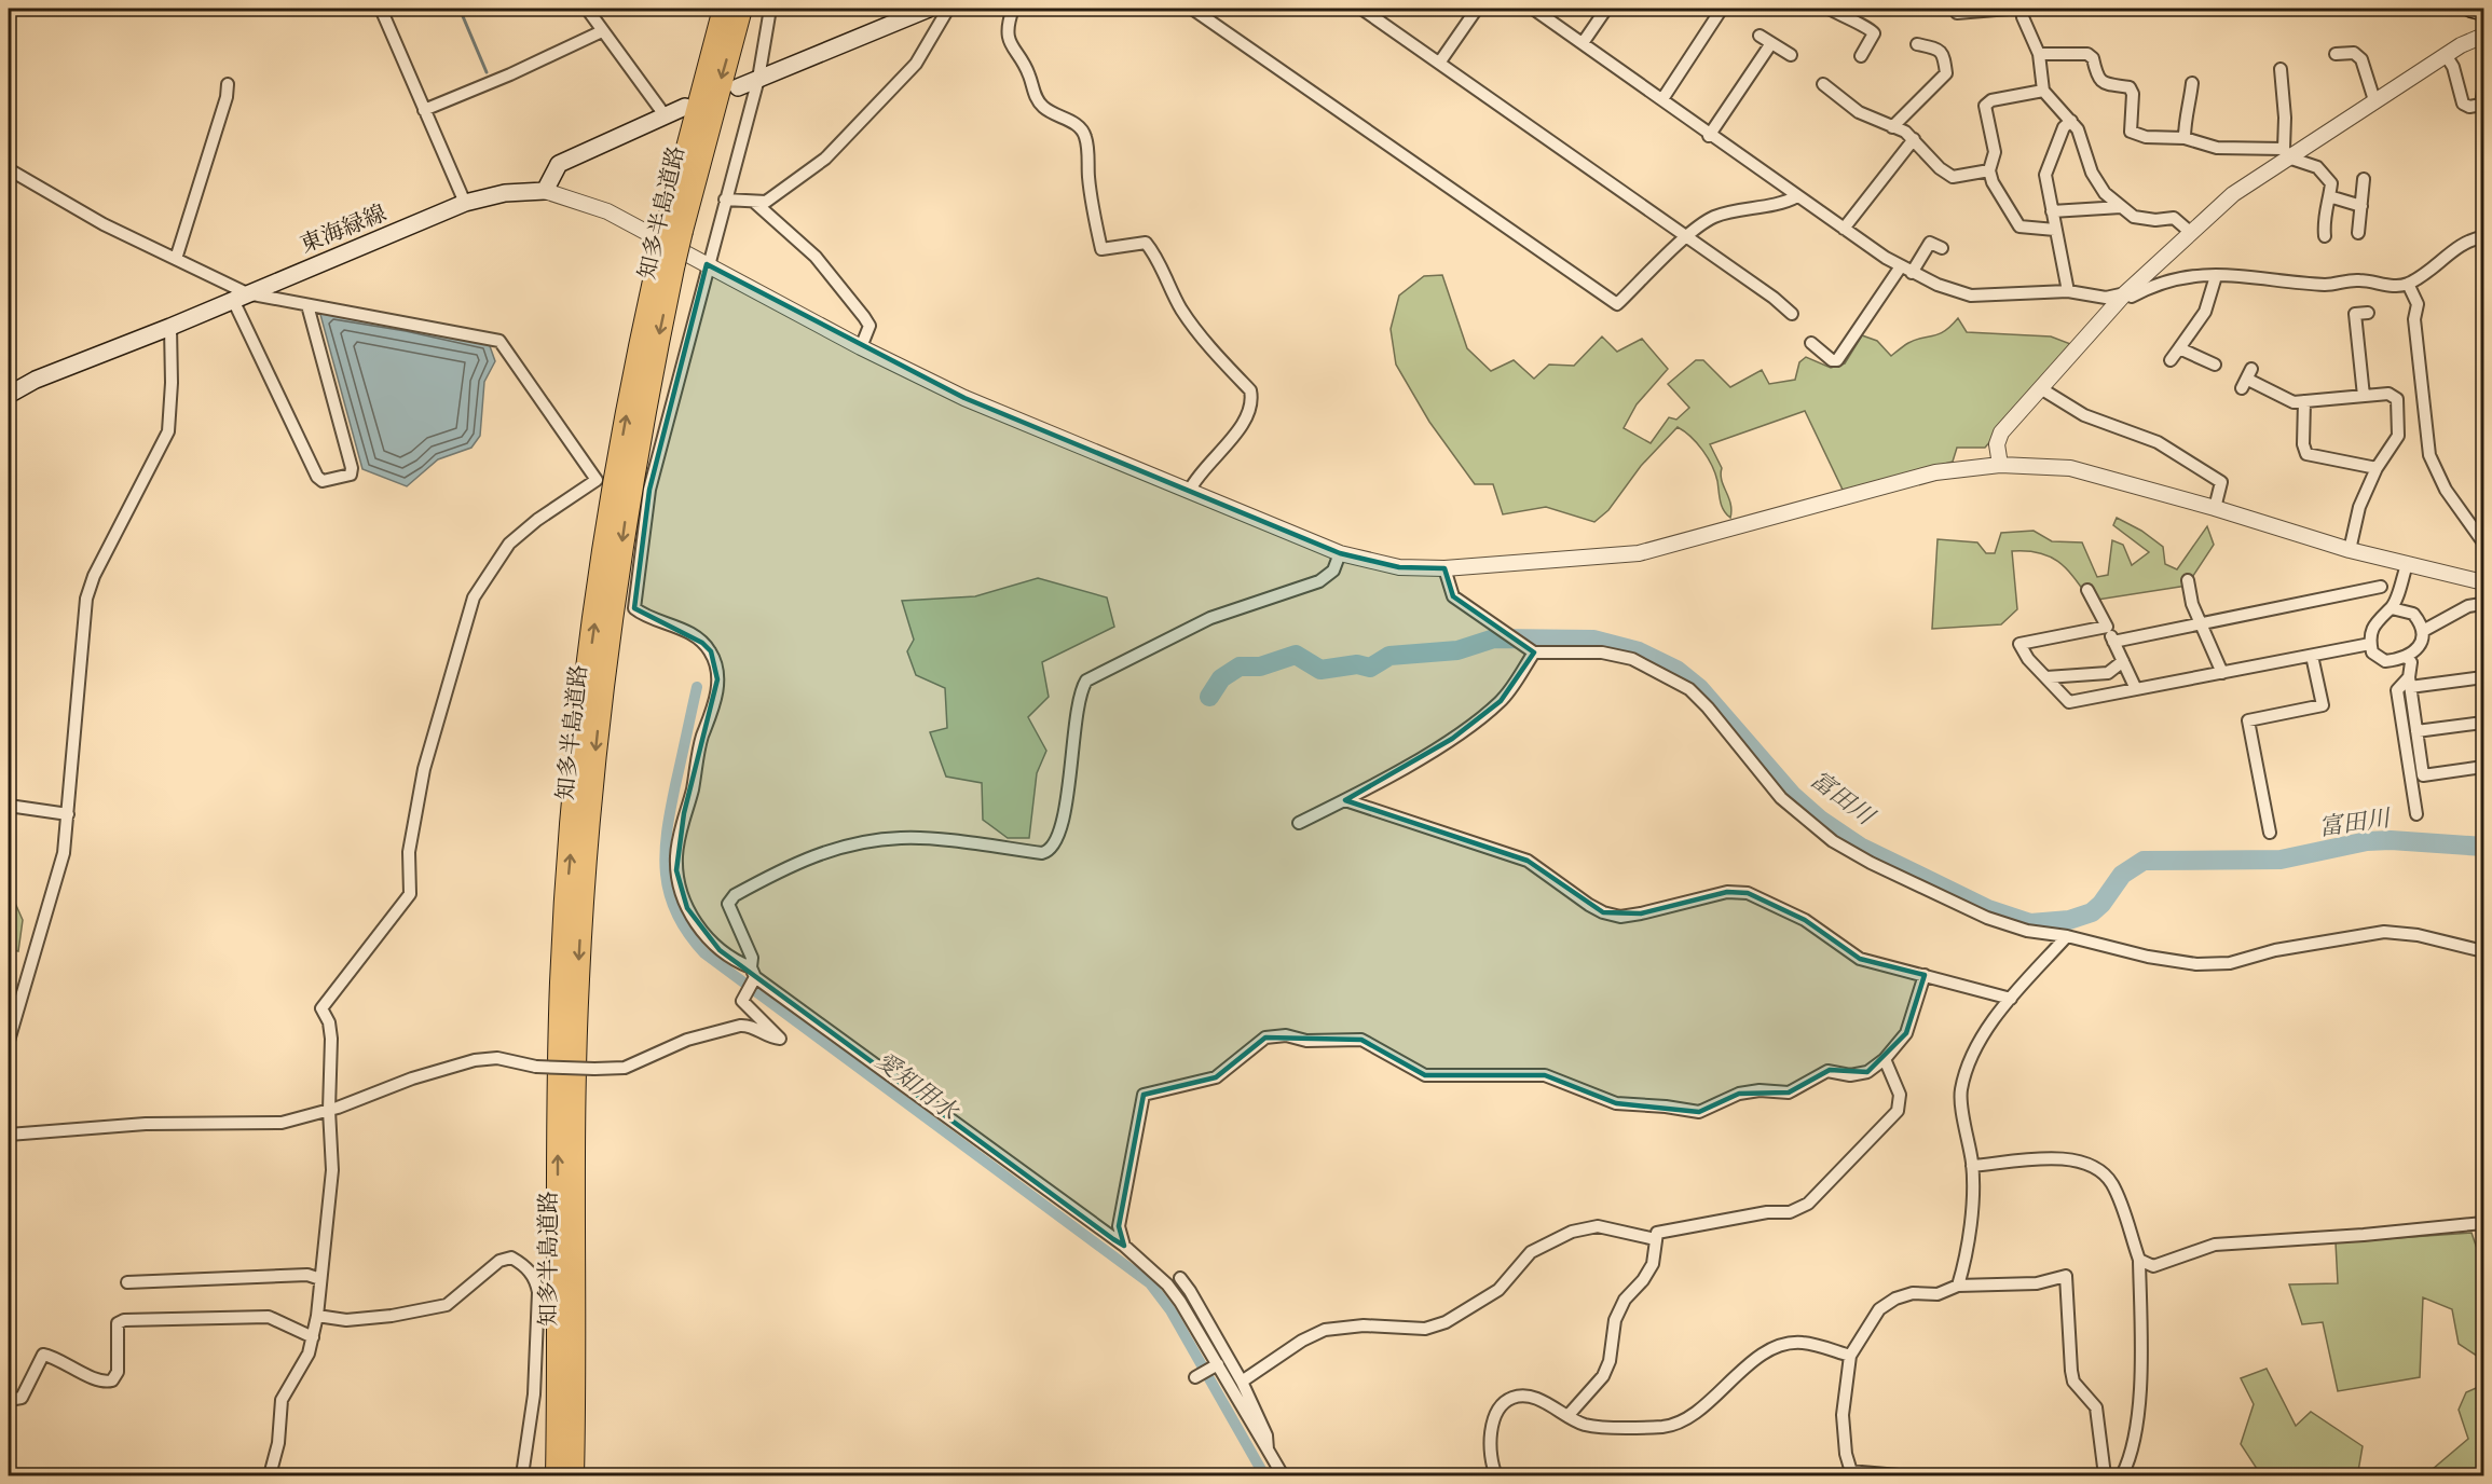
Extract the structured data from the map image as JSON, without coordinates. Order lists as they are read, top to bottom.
{
  "streets": {
    "highway": ["知多半島道路"],
    "main road": ["東海緑線"]
  },
  "water": ["富田川", "愛知用水"]
}
